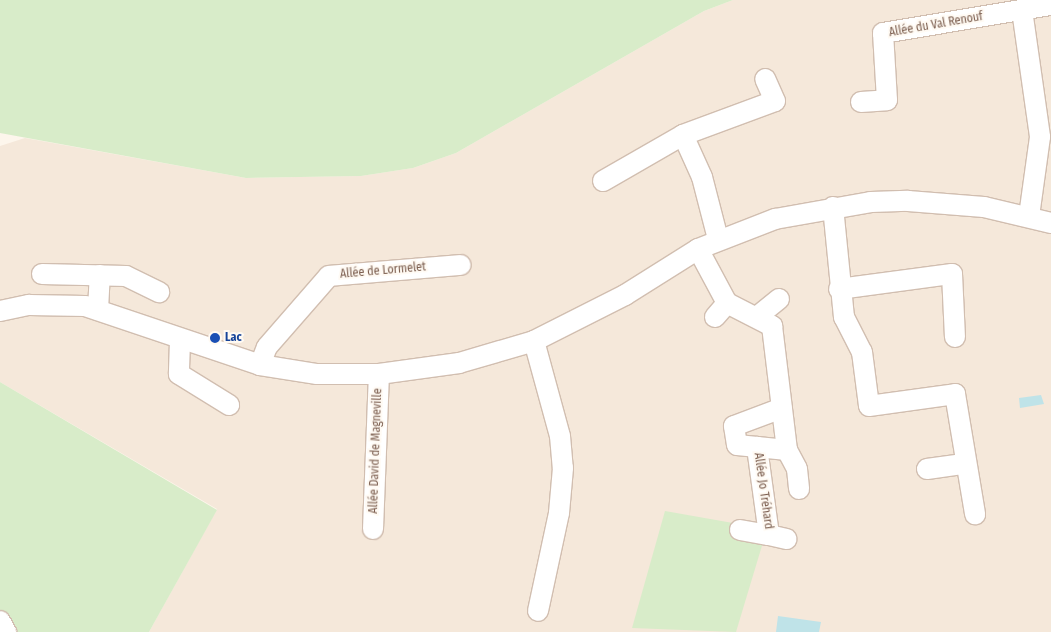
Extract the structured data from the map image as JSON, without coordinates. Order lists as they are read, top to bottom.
{
  "streets": {
    "street": [
      "Allée du Val Renouf",
      "Allée de Lormelet",
      "Allée David de Magneville",
      "Allée Jo Tréhard"
    ]
  },
  "places": ["Lac"]
}
